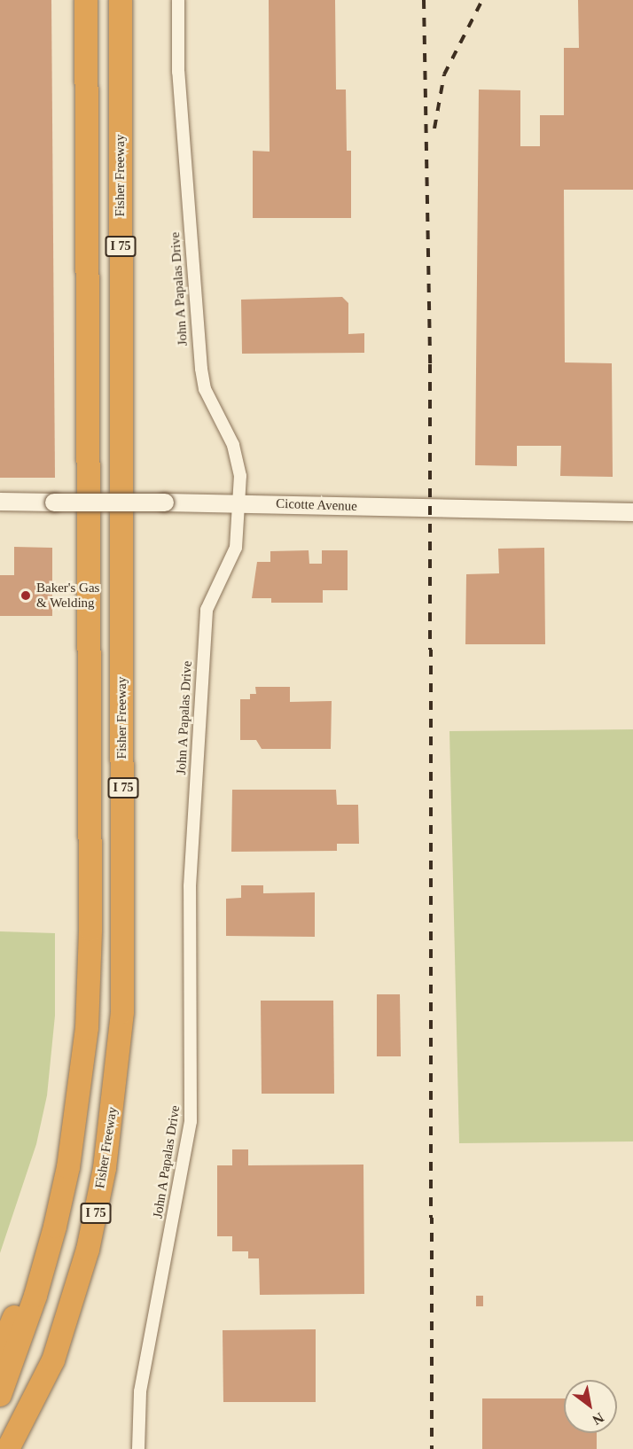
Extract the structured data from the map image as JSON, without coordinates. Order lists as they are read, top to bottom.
{
  "streets": {
    "highway": ["Fisher Freeway", "I 75"],
    "street": ["John A Papalas Drive", "Cicotte Avenue"]
  },
  "crossings": [
    ["John A Papalas Drive", "Cicotte Avenue"]
  ],
  "places": ["Baker's Gas & Welding"],
  "north": "bottom right"
}
